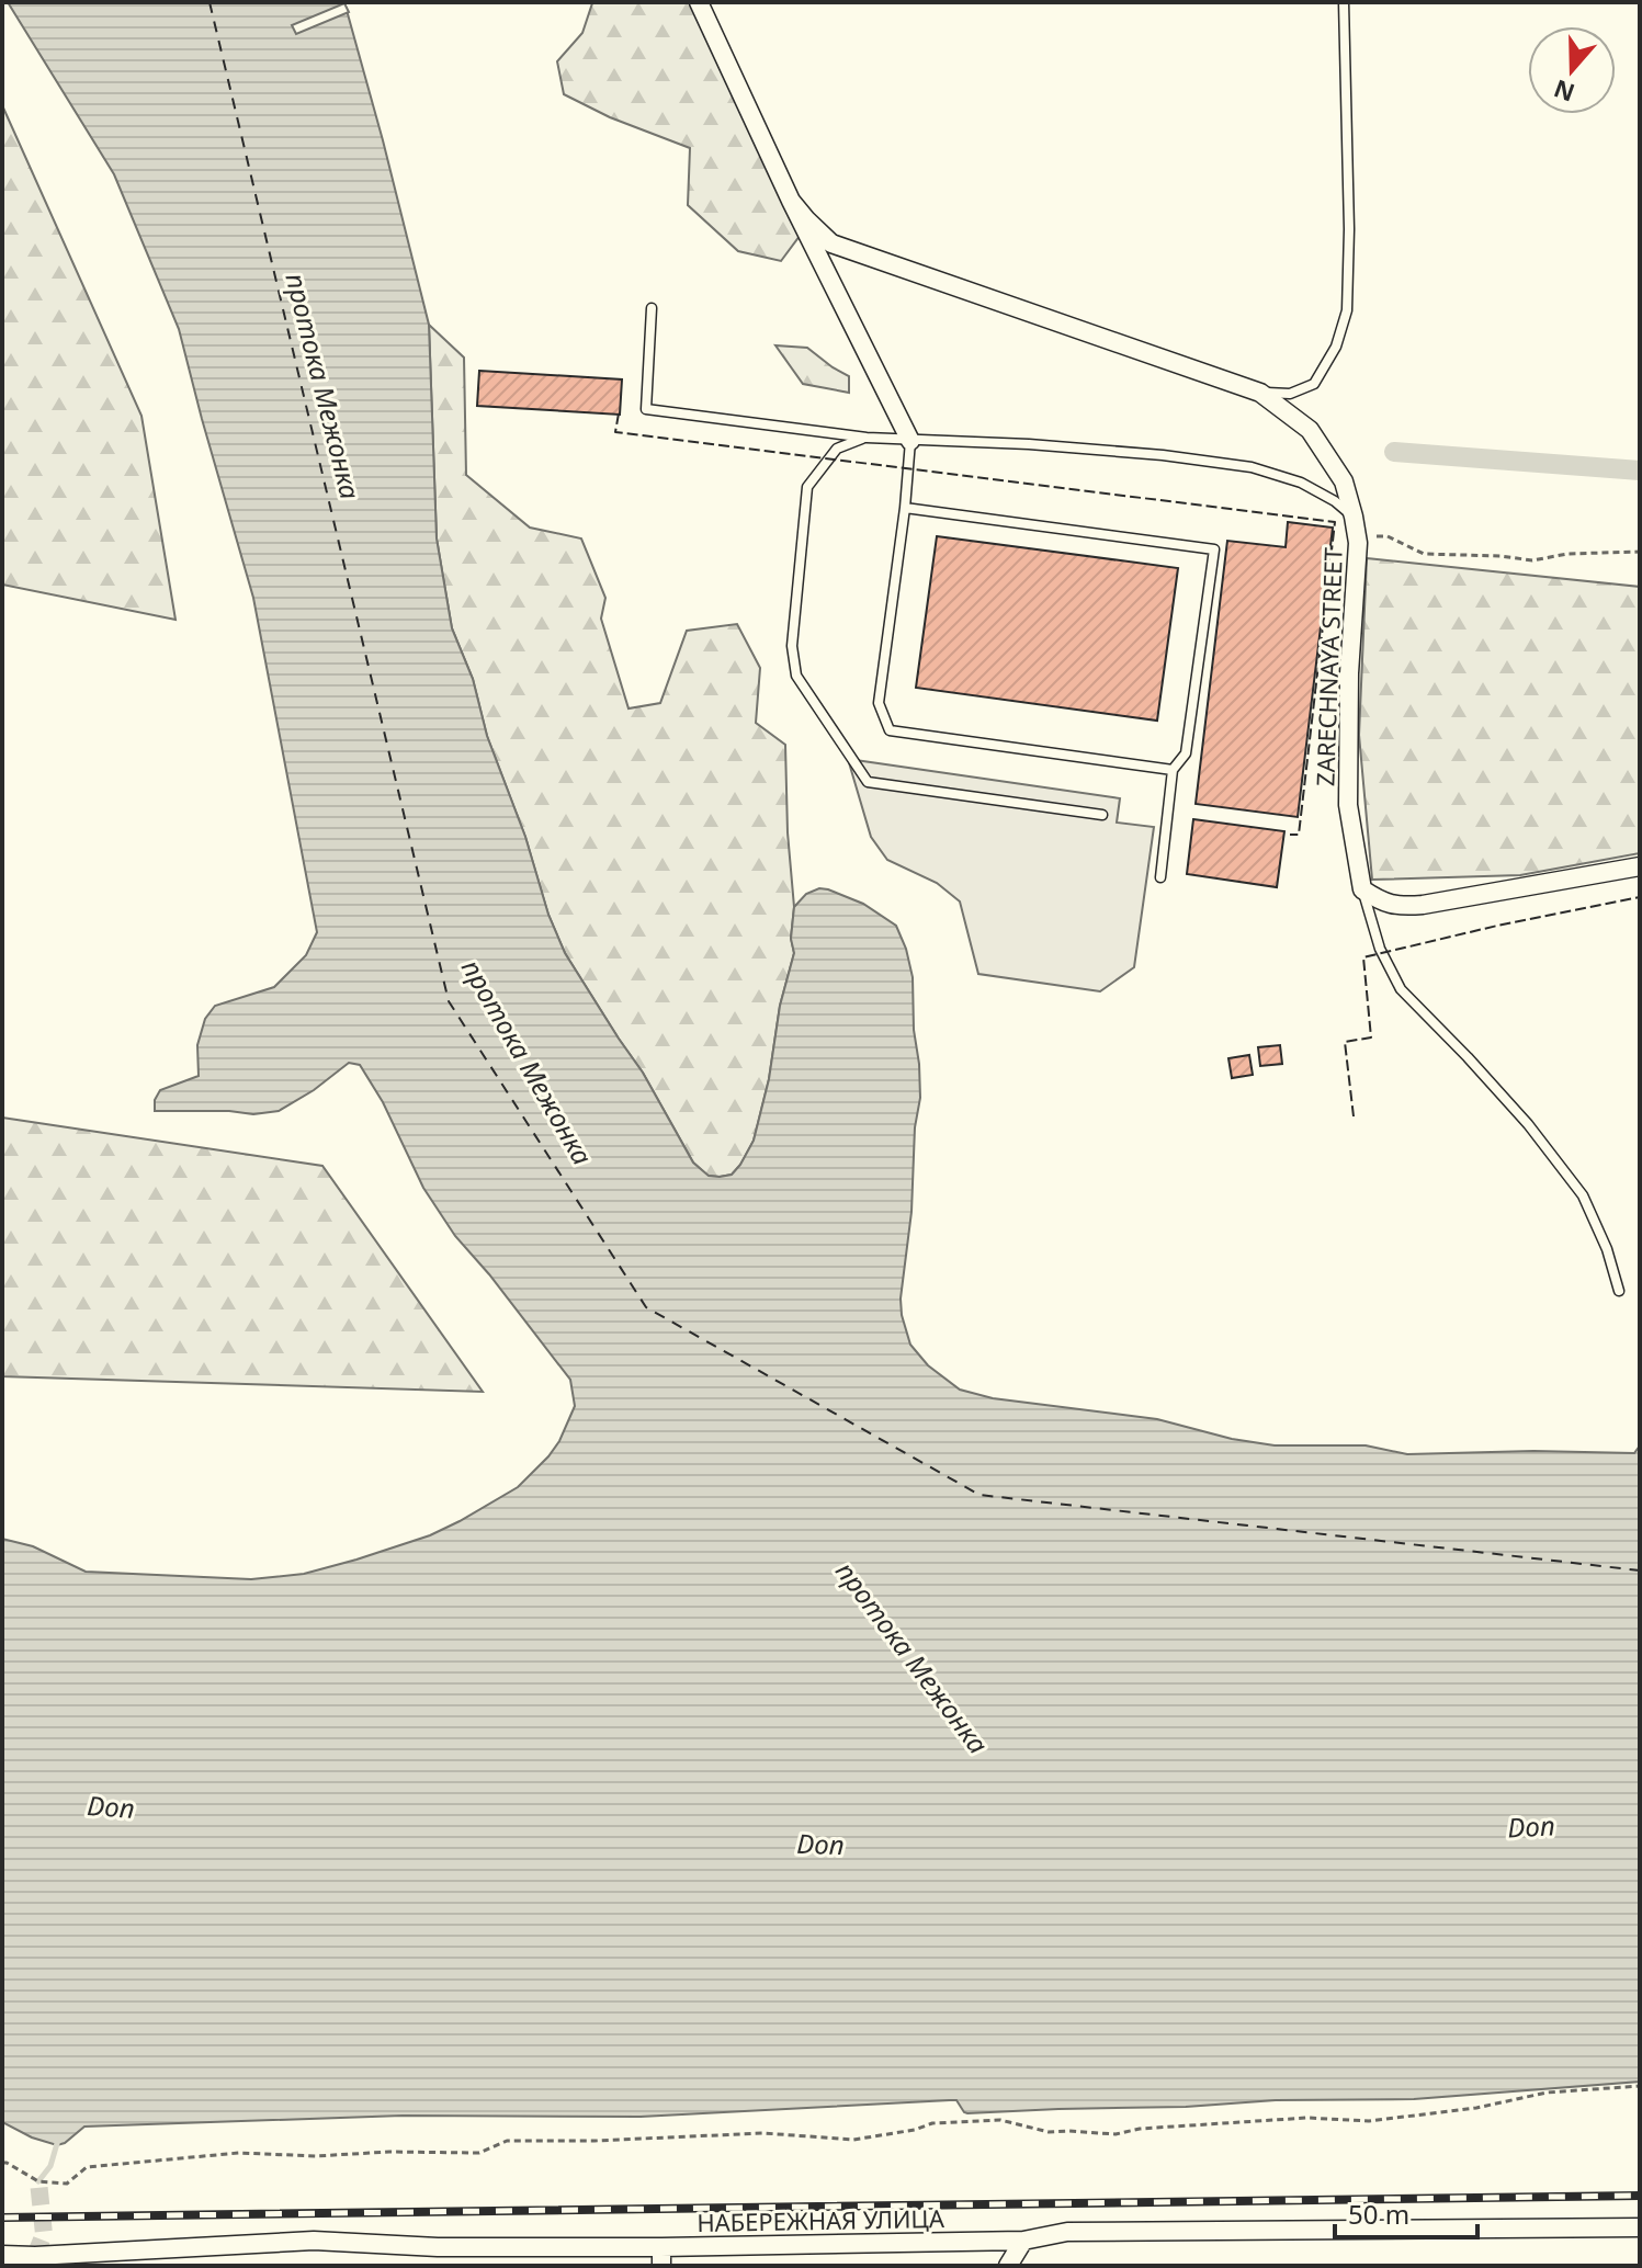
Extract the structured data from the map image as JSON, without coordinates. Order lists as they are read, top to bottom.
{
  "streets": {
    "street": ["ZARECHNAYA STREET", "НАБЕРЕЖНАЯ УЛИЦА"]
  },
  "water": ["протока Межонка", "Don"],
  "scale_bar": "50 m",
  "north": "bottom"
}
